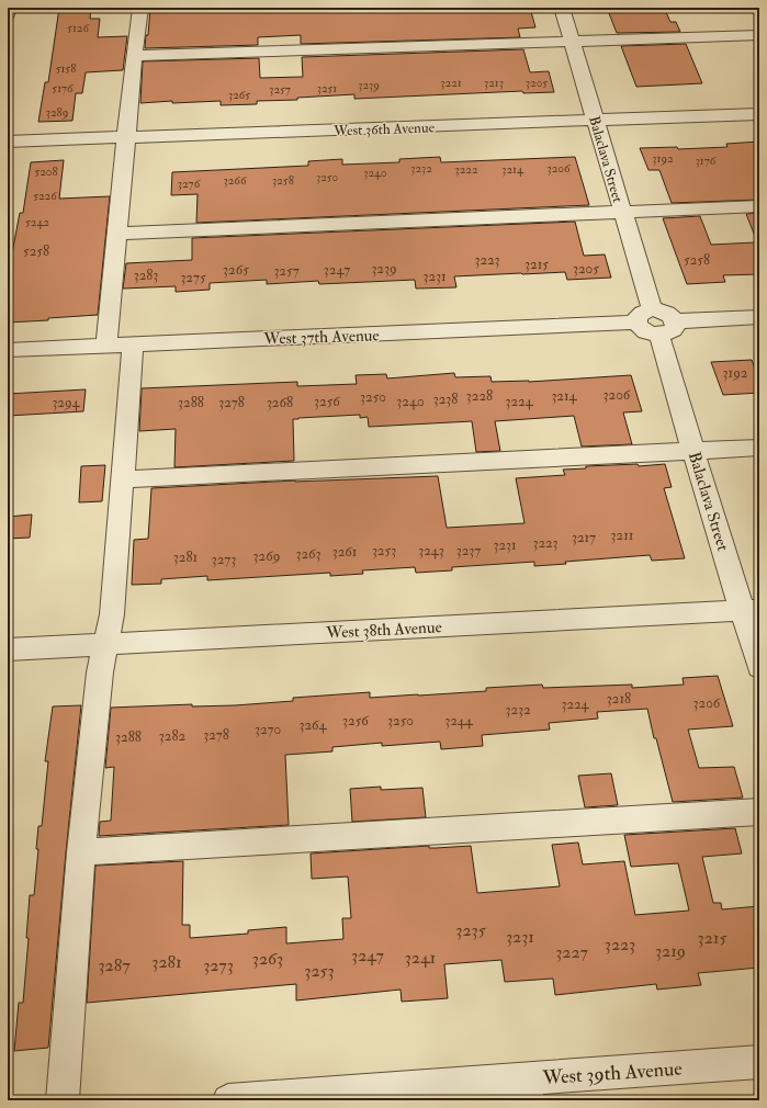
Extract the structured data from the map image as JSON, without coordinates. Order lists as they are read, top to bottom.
{
  "streets": {
    "street": [
      "West 36th Avenue",
      "Balaclava Street",
      "West 37th Avenue",
      "West 38th Avenue",
      "West 39th Avenue"
    ]
  },
  "crossings": [
    ["West 36th Avenue", "Balaclava Street"],
    ["Balaclava Street", "West 37th Avenue"],
    ["Balaclava Street", "West 38th Avenue"]
  ],
  "house_numbers": [
    "5126",
    "5158",
    "3221",
    "3213",
    "3205",
    "3239",
    "5176",
    "3251",
    "3257",
    "3265",
    "3289",
    "3192",
    "3176",
    "3232",
    "3206",
    "3222",
    "3214",
    "5208",
    "3240",
    "3250",
    "3266",
    "3258",
    "3276",
    "5226",
    "5242",
    "5258",
    "3223",
    "5258",
    "3215",
    "3239",
    "3205",
    "3265",
    "3247",
    "3257",
    "3283",
    "3231",
    "3275",
    "3192",
    "3206",
    "3228",
    "3214",
    "3250",
    "3238",
    "3256",
    "3240",
    "3224",
    "3294",
    "3288",
    "3278",
    "3268",
    "3211",
    "3217",
    "3223",
    "3231",
    "3253",
    "3243",
    "3237",
    "3261",
    "3263",
    "3269",
    "3281",
    "3273",
    "3218",
    "3206",
    "3224",
    "3232",
    "3256",
    "3250",
    "3244",
    "3264",
    "3270",
    "3278",
    "3282",
    "3288",
    "3235",
    "3231",
    "3215",
    "3223",
    "3219",
    "3227",
    "3247",
    "3241",
    "3263",
    "3281",
    "3287",
    "3273",
    "3253"
  ]
}
